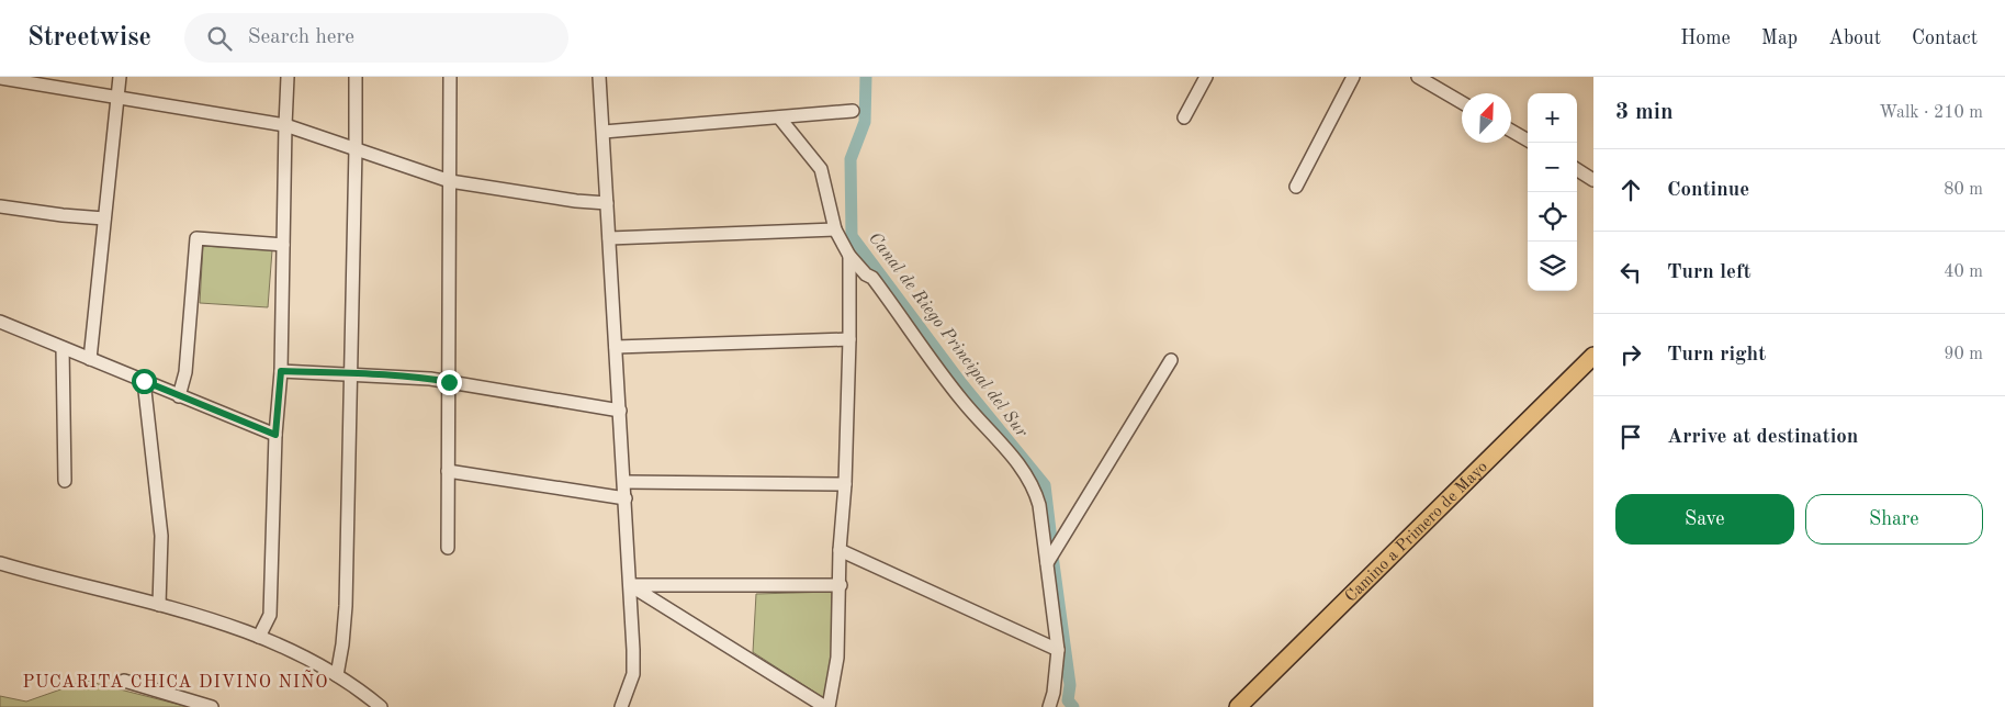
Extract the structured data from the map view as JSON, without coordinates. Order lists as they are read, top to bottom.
{
  "streets": {
    "main road": ["Camino a Primero de Mayo"]
  },
  "districts": ["PUCARITA CHICA DIVINO NIÑO"],
  "water": ["Canal de Riego Principal del Sur"],
  "north": "top right",
  "page": {
    "header": "Streetwise",
    "search": "Search here",
    "nav": [
      "Home",
      "Map",
      "About",
      "Contact"
    ],
    "heading": ["3 min", "Walk · 210 m"],
    "map_buttons": ["+", "−"],
    "list": [
      ["Continue", "80 m"],
      ["Turn left", "40 m"],
      ["Turn right", "90 m"],
      "Arrive at destination"
    ],
    "buttons": ["Save", "Share"]
  }
}
